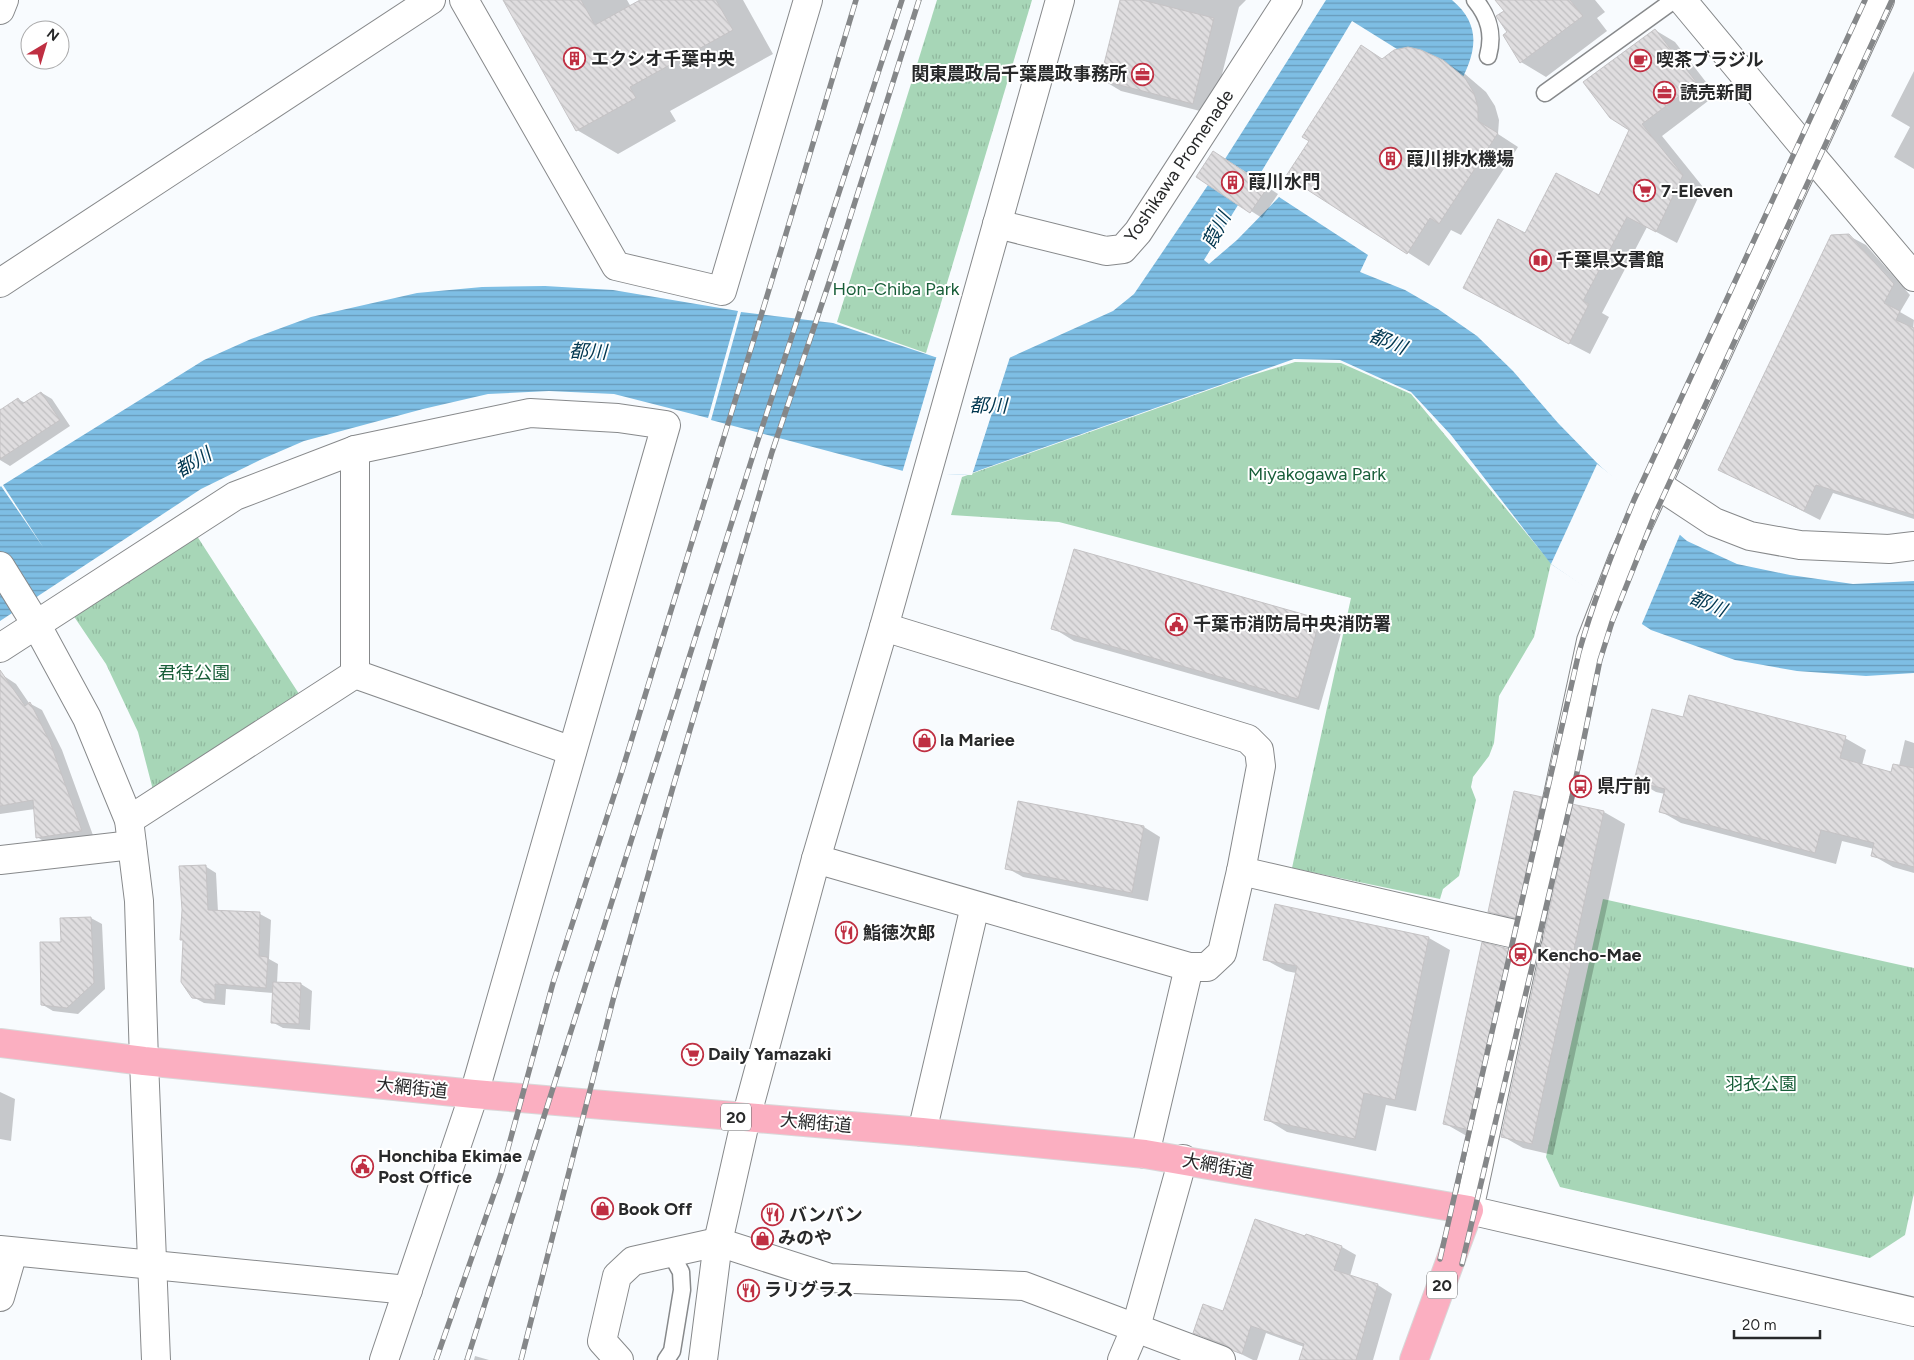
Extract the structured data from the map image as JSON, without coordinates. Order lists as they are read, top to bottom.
{
  "streets": {
    "main road": ["大網街道", "20"],
    "street": ["Yoshikawa Promenade"]
  },
  "crossings": [
    ["大網街道", "20"]
  ],
  "water": ["葭川", "都川"],
  "parks": [
    "Hon-Chiba Park",
    "Miyakogawa Park",
    "君待公園",
    "羽衣公園"
  ],
  "places": {
    "building": ["エクシオ千葉中央", "葭川排水機場", "葭川水門"],
    "cafe": ["喫茶ブラジル"],
    "office": ["関東農政局千葉農政事務所", "読売新聞"],
    "supermarket": ["7-Eleven", "Daily Yamazaki"],
    "library": ["千葉県文書館"],
    "public building": ["千葉市消防局中央消防署", "Honchiba Ekimae Post Office"],
    "shop": ["la Mariee", "Book Off", "みのや"],
    "bus stop": ["県庁前"],
    "restaurant": ["鮨徳次郎", "バンバン", "ラリグラス"],
    "station": ["Kencho-Mae"]
  },
  "scale_bar": "20 m",
  "north": "top right"
}
